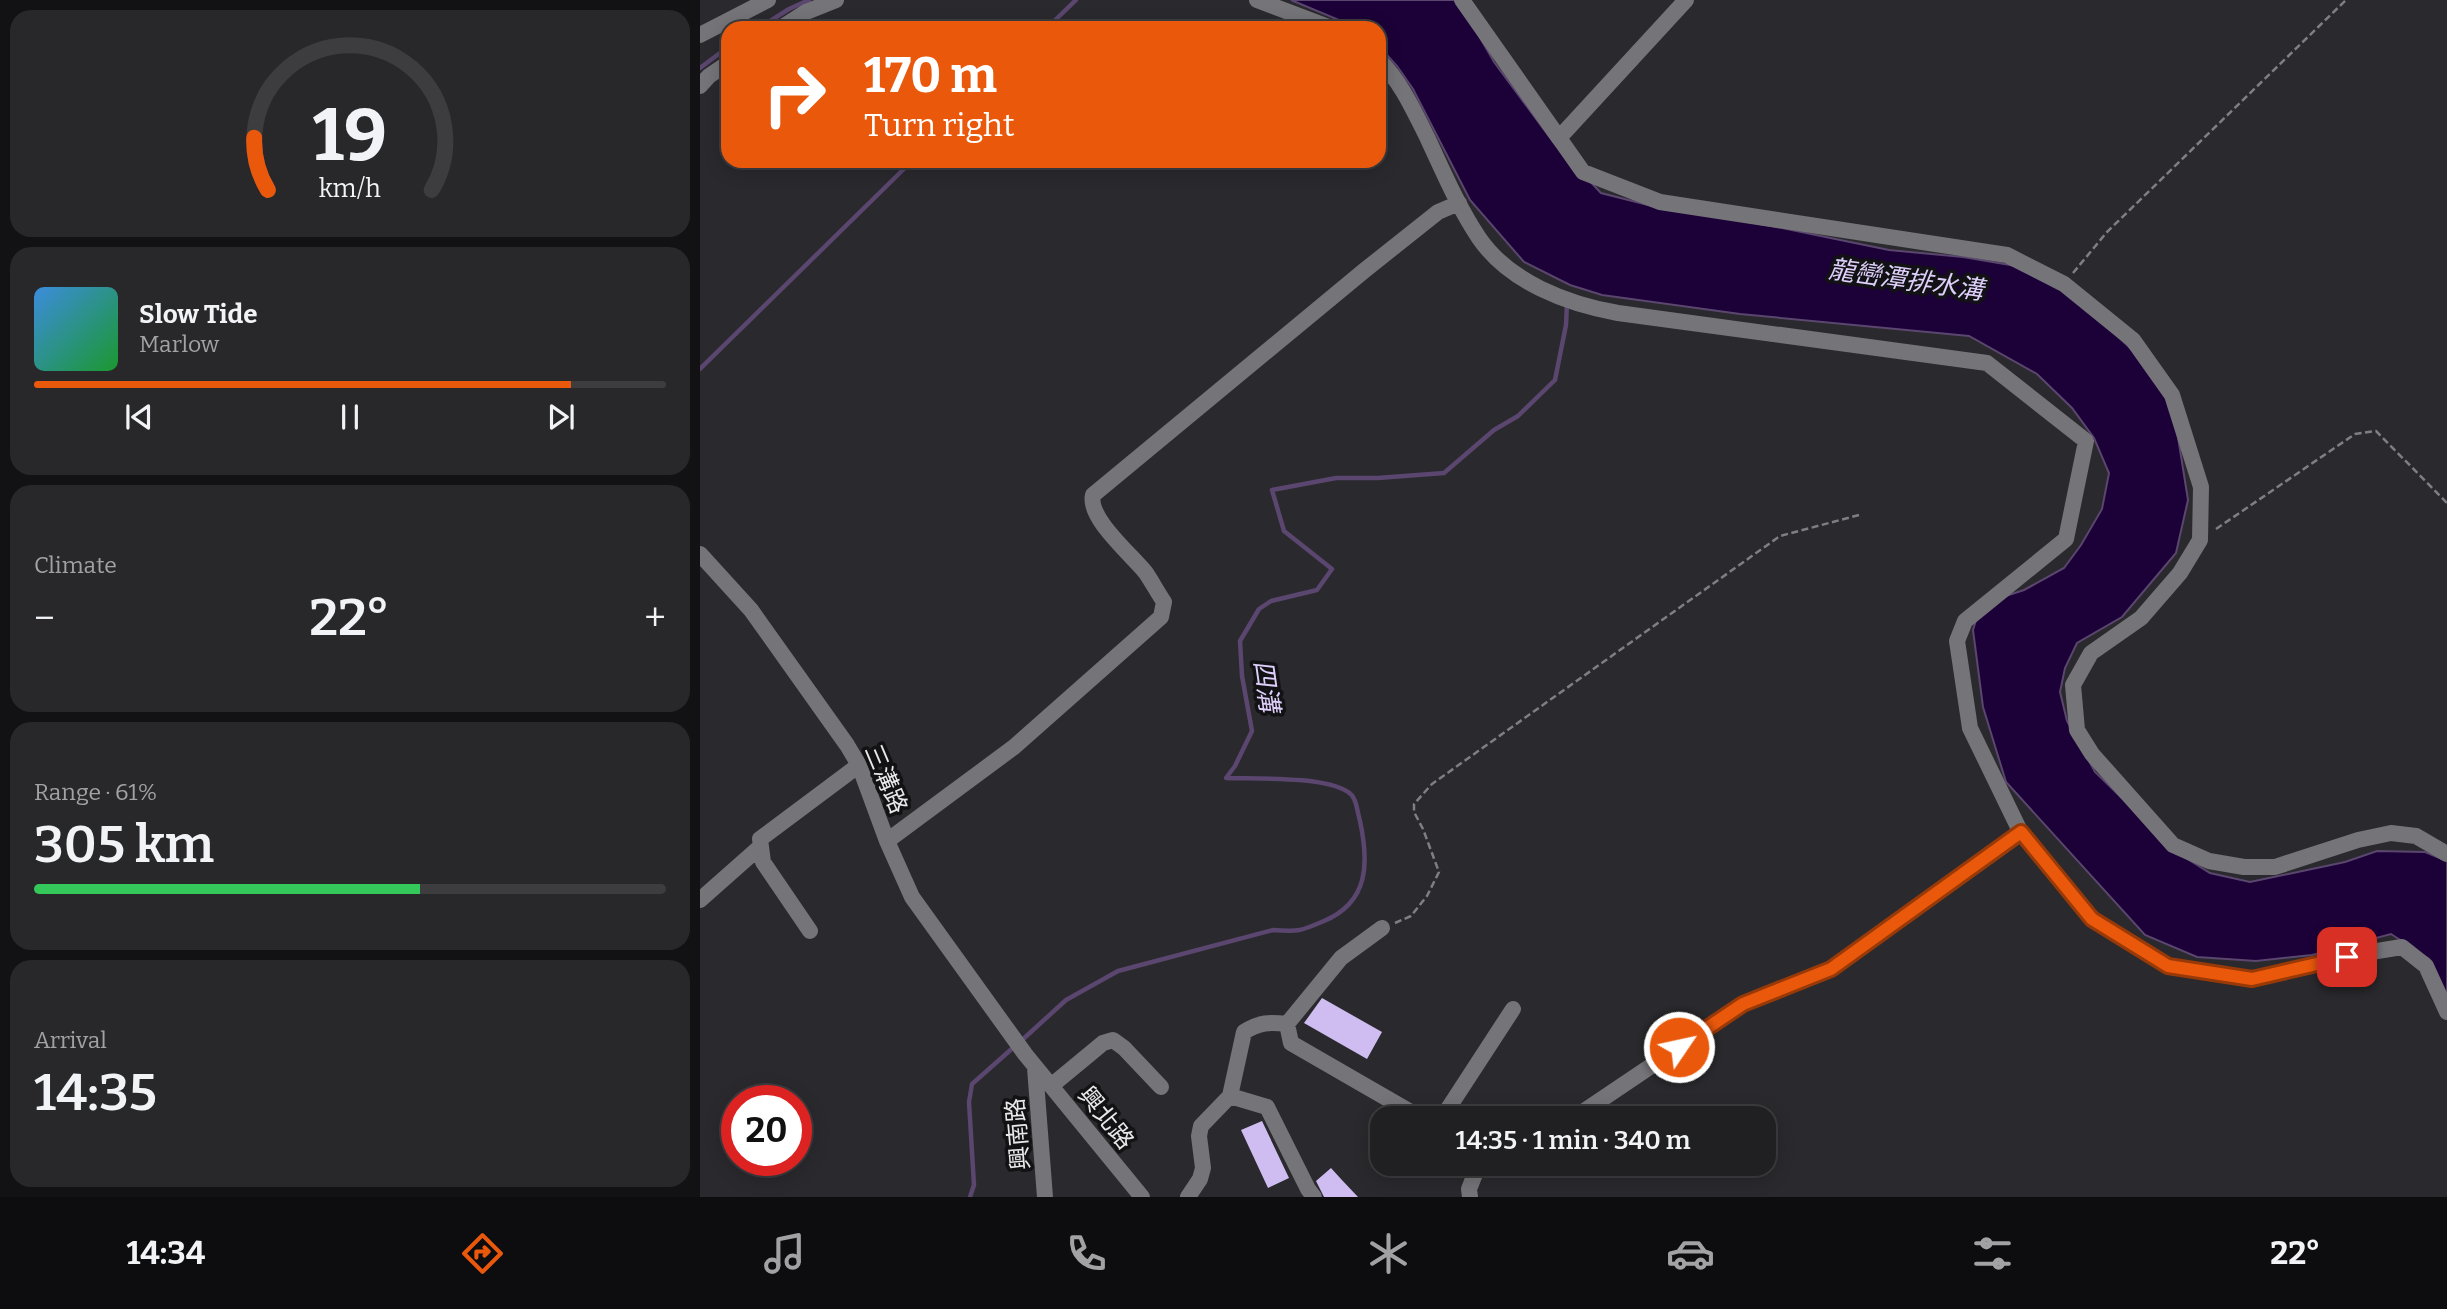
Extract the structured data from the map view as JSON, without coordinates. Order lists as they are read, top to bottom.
{
  "streets": {
    "street": ["三溝路", "興北路", "興南路"]
  },
  "crossings": [
    ["三溝路", "興北路"],
    ["三溝路", "興南路"],
    ["興北路", "興南路"]
  ],
  "water": ["龍巒潭排水溝", "四溝"],
  "page": {
    "turn": ["170 m", "Turn right"],
    "song": ["Slow Tide", "Marlow"],
    "tile": [
      "Climate",
      ["Range · 61%", "305 km"],
      ["Arrival", "14:35"]
    ],
    "heat": ["−", "22°", "+"],
    "limit": "20",
    "trip": "14:35 · 1 min · 340 m",
    "tabs": ["14:34", "22°"],
    "gauge": ["19", "km/h"]
  }
}
